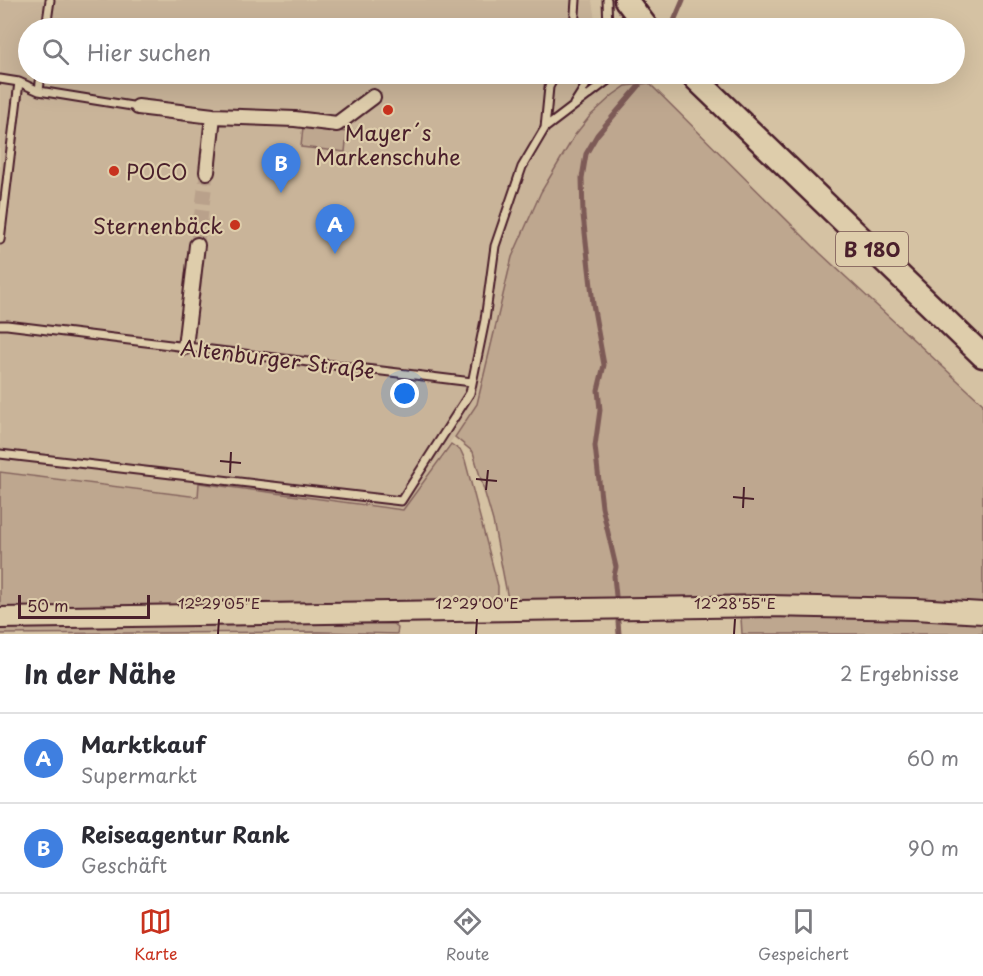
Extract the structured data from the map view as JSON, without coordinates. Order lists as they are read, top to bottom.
{
  "streets": {
    "main road": ["B 180"],
    "lane": ["Altenburger Straße"]
  },
  "places": ["Mayer´s Markenschuhe", "POCO", "Sternenbäck"],
  "scale_bar": "50 m",
  "page": {
    "search": "Hier suchen",
    "pins": ["B", "A"],
    "scale": "50 m",
    "heading": ["In der Nähe", "2 Ergebnisse"],
    "list": [
      {
        "mark": "A",
        "name": "Marktkauf",
        "note": "Supermarkt",
        "value": "60 m"
      },
      {
        "mark": "B",
        "name": "Reiseagentur Rank",
        "note": "Geschäft",
        "value": "90 m"
      }
    ],
    "nav": ["Karte", "Route", "Gespeichert"]
  },
  "coordinates": ["12°29'05\"E", "12°29'00\"E", "12°28'55\"E"]
}
